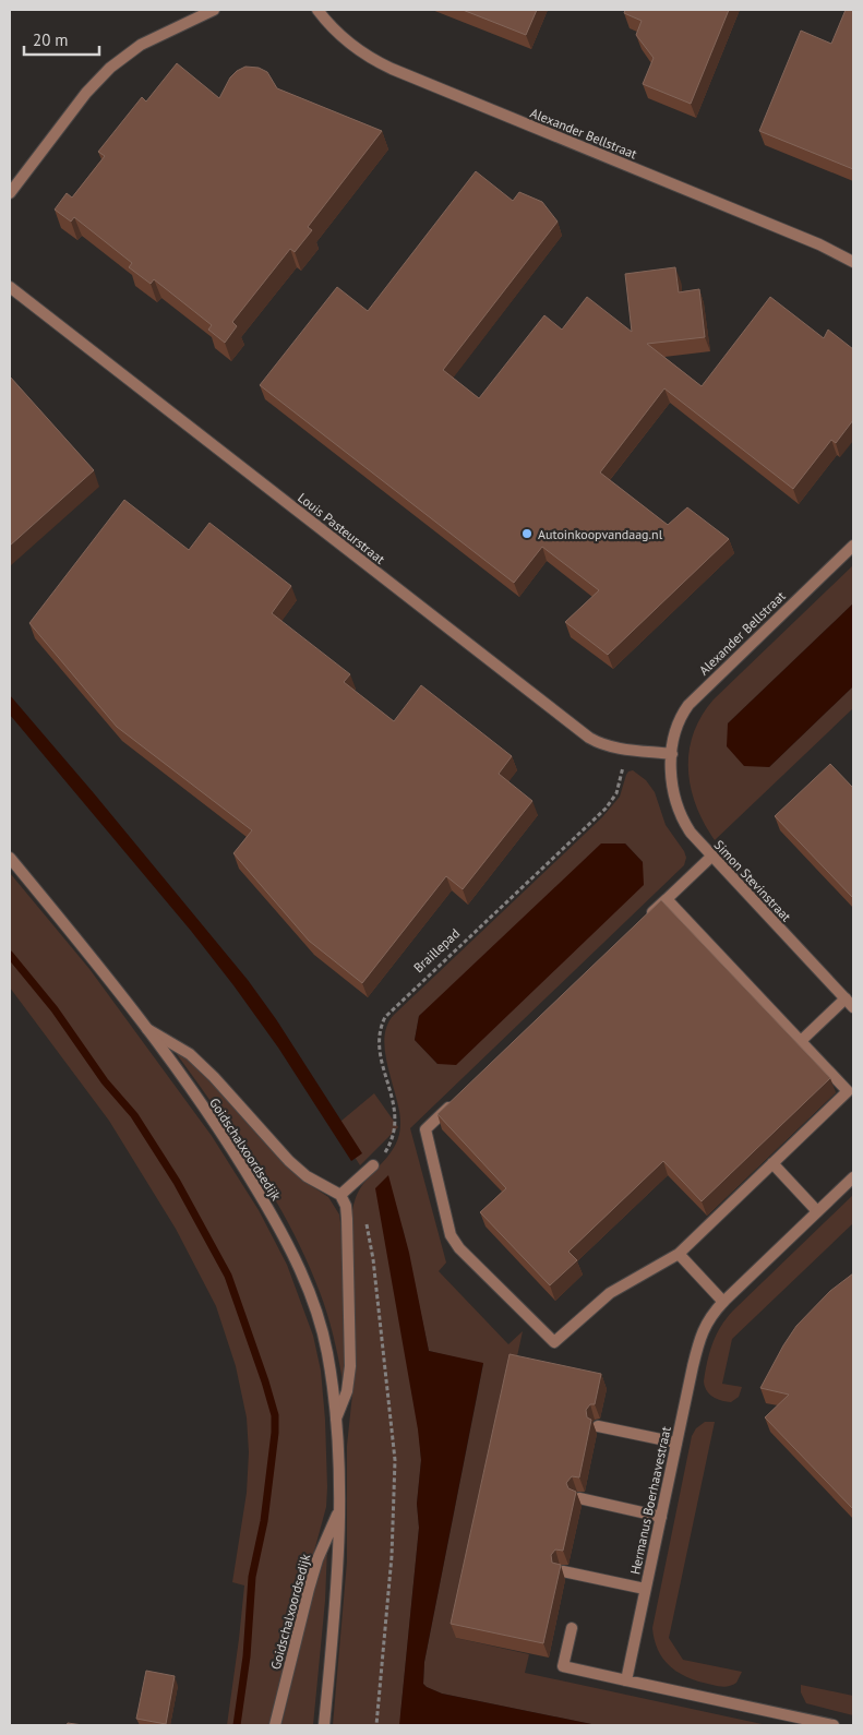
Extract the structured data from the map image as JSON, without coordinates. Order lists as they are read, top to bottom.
{
  "streets": {
    "street": [
      "Alexander Bellstraat",
      "Louis Pasteurstraat",
      "Simon Stevinstraat",
      "Goidschalxoordsedijk",
      "Hermanus Boerhaavestraat"
    ],
    "path": ["Braillepad"]
  },
  "crossings": [
    ["Alexander Bellstraat", "Louis Pasteurstraat"],
    ["Alexander Bellstraat", "Simon Stevinstraat"],
    ["Louis Pasteurstraat", "Simon Stevinstraat"],
    ["Louis Pasteurstraat", "Braillepad"]
  ],
  "places": ["Autoinkoopvandaag.nl"],
  "scale_bar": "20 m"
}
